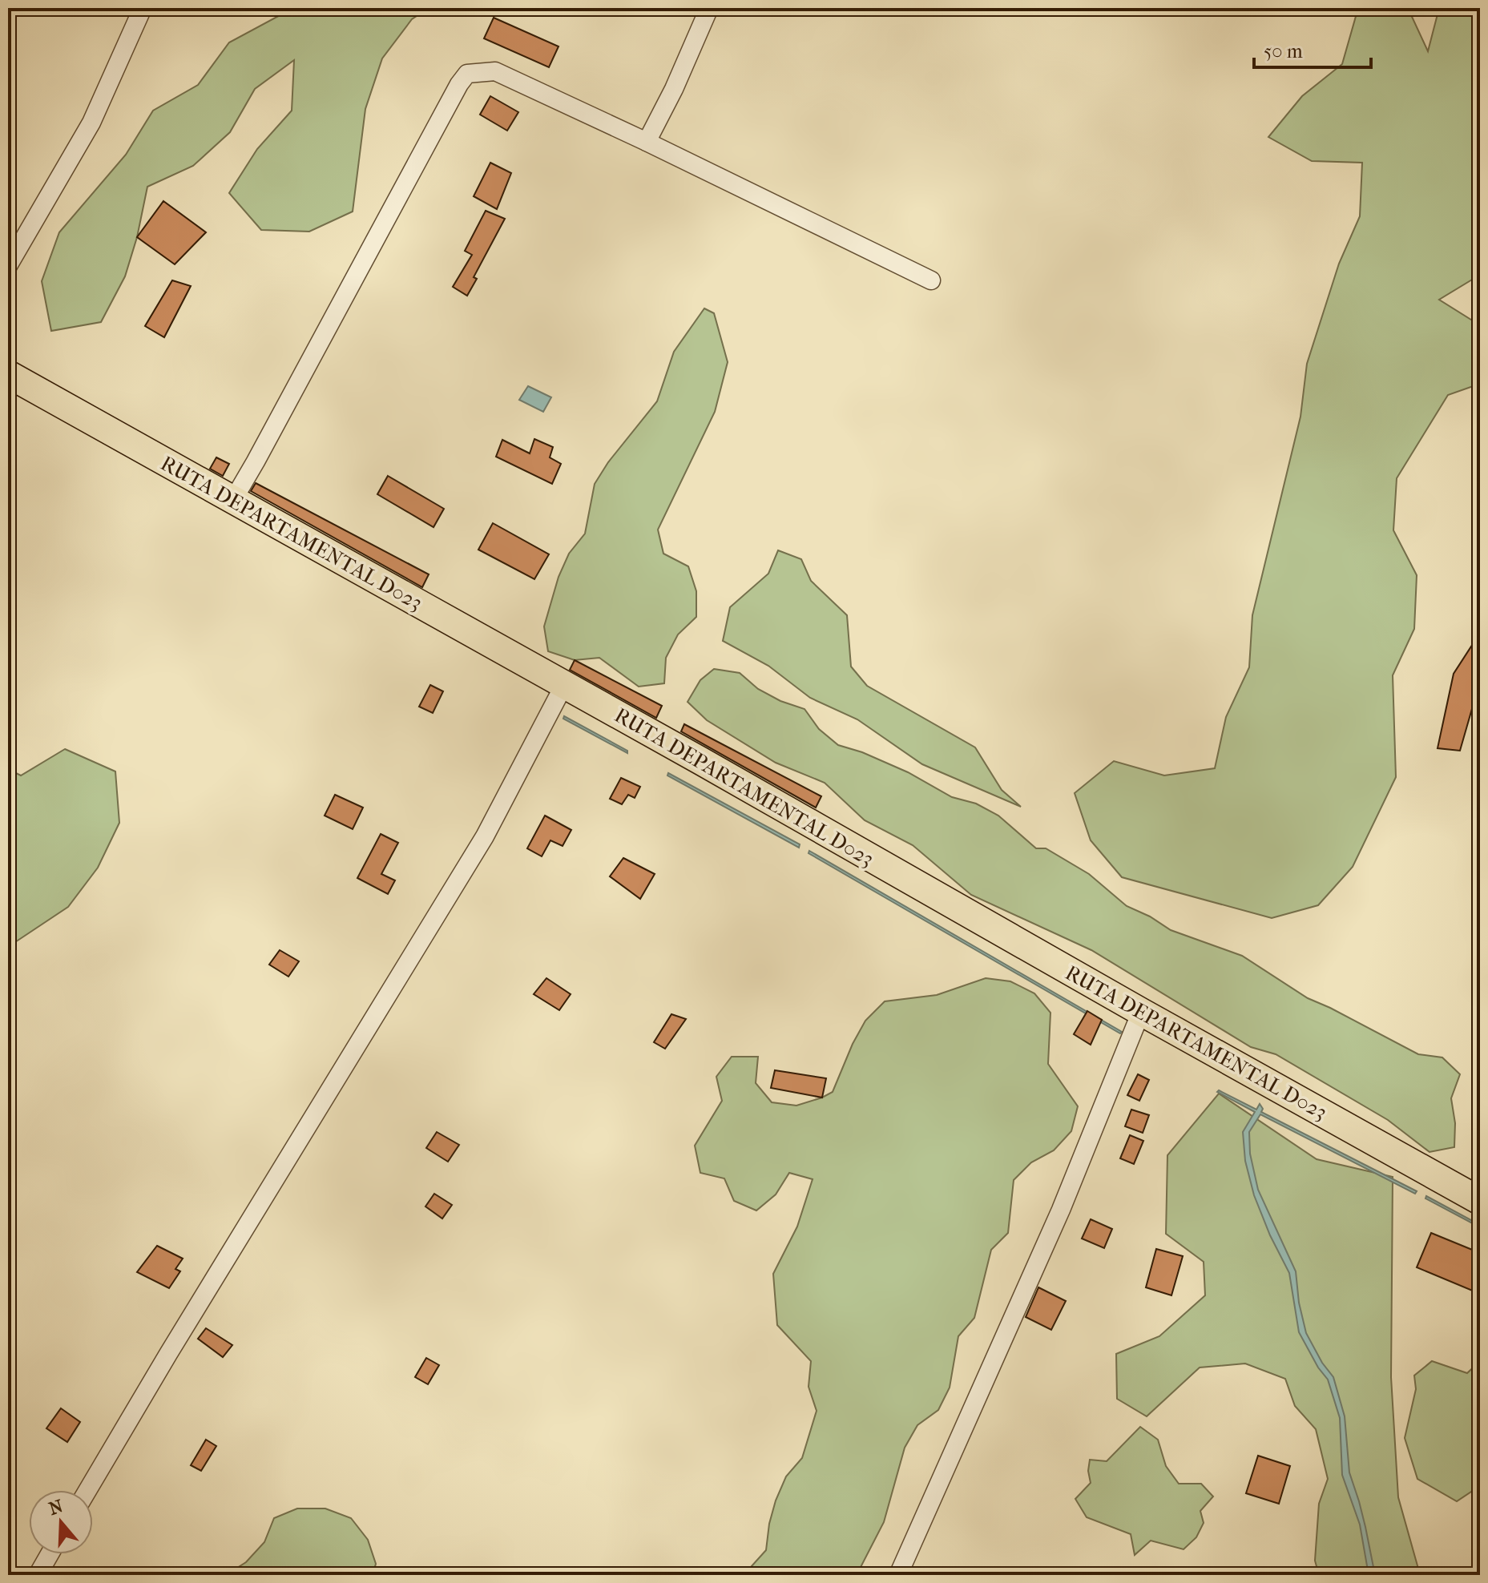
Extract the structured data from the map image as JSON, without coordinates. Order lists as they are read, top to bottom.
{
  "streets": {
    "main road": ["RUTA DEPARTAMENTAL D023"]
  },
  "scale_bar": "50 m",
  "north": "top"
}
